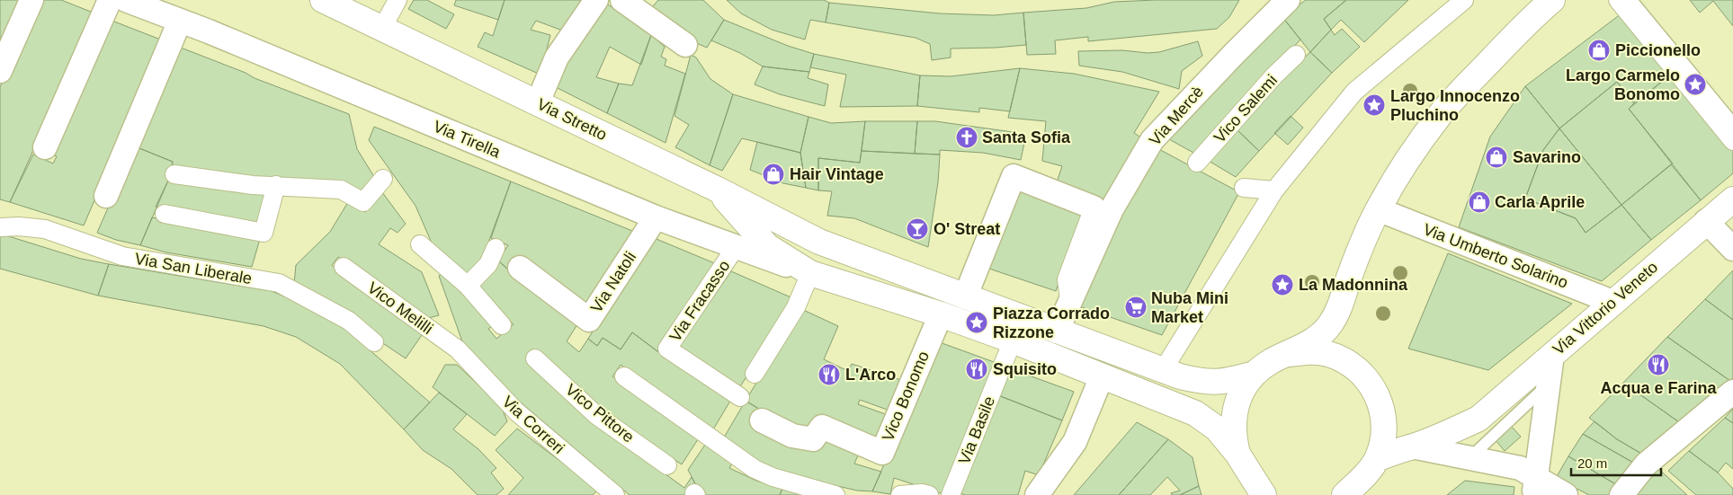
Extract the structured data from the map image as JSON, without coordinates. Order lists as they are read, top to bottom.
{
  "streets": {
    "street": [
      "Vico Salemi",
      "Via Mercè",
      "Via Stretto",
      "Via Tirella",
      "Via Umberto Solarino",
      "Via San Liberale",
      "Via Natoli",
      "Via Fracasso",
      "Vico Melilli",
      "Via Vittorio Veneto",
      "Vico Bonomo",
      "Vico Pittore",
      "Via Correri",
      "Via Basile"
    ]
  },
  "crossings": [
    ["Via Mercè", "Via Stretto"],
    ["Via Tirella", "Via Natoli"],
    ["Via Tirella", "Via Fracasso"],
    ["Via Umberto Solarino", "Via Vittorio Veneto"],
    ["Vico Melilli", "Via Correri"]
  ],
  "places": {
    "shop": [
      "Piccionello",
      "Savarino",
      "Hair Vintage",
      "Carla Aprile"
    ],
    "place": [
      "Largo Carmelo Bonomo",
      "Largo Innocenzo Pluchino",
      "La Madonnina",
      "Piazza Corrado Rizzone"
    ],
    "church": ["Santa Sofia"],
    "bar": ["O' Streat"],
    "supermarket": ["Nuba Mini Market"],
    "restaurant": ["Acqua e Farina", "Squisito", "L'Arco"]
  },
  "scale_bar": "20 m"
}
